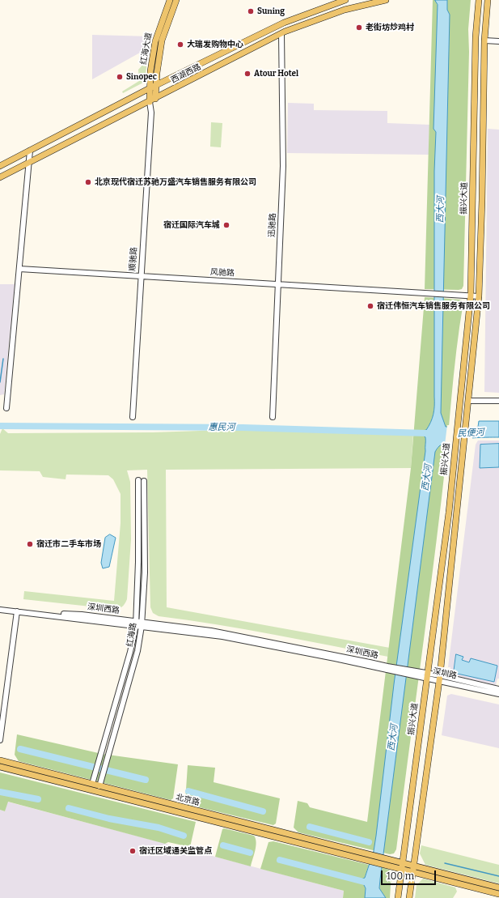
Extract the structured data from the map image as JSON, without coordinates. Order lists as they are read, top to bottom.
{
  "streets": {
    "main road": [
      "红海大道",
      "西湖西路",
      "振兴大道",
      "北京路"
    ],
    "street": [
      "迅驰路",
      "顺驰路",
      "风驰路",
      "深圳西路",
      "红海路",
      "深圳路"
    ]
  },
  "crossings": [
    ["红海大道", "西湖西路"],
    ["红海大道", "顺驰路"],
    ["西湖西路", "迅驰路"],
    ["西湖西路", "顺驰路"],
    ["振兴大道", "风驰路"],
    ["振兴大道", "深圳路"],
    ["迅驰路", "风驰路"],
    ["顺驰路", "风驰路"],
    ["深圳西路", "红海路"],
    ["深圳西路", "深圳路"],
    ["红海路", "北京路"]
  ],
  "water": ["西大河", "惠民河", "民便河"],
  "places": [
    "Suning",
    "老街坊炒鸡村",
    "大瑞发购物中心",
    "Atour Hotel",
    "Sinopec",
    "北京现代宿迁苏驰万盛汽车销售服务有限公司",
    "宿迁国际汽车城",
    "宿迁伟恒汽车销售服务有限公司",
    "宿迁市二手车市场",
    "宿迁区域通关监管点"
  ],
  "scale_bar": "100 m"
}
